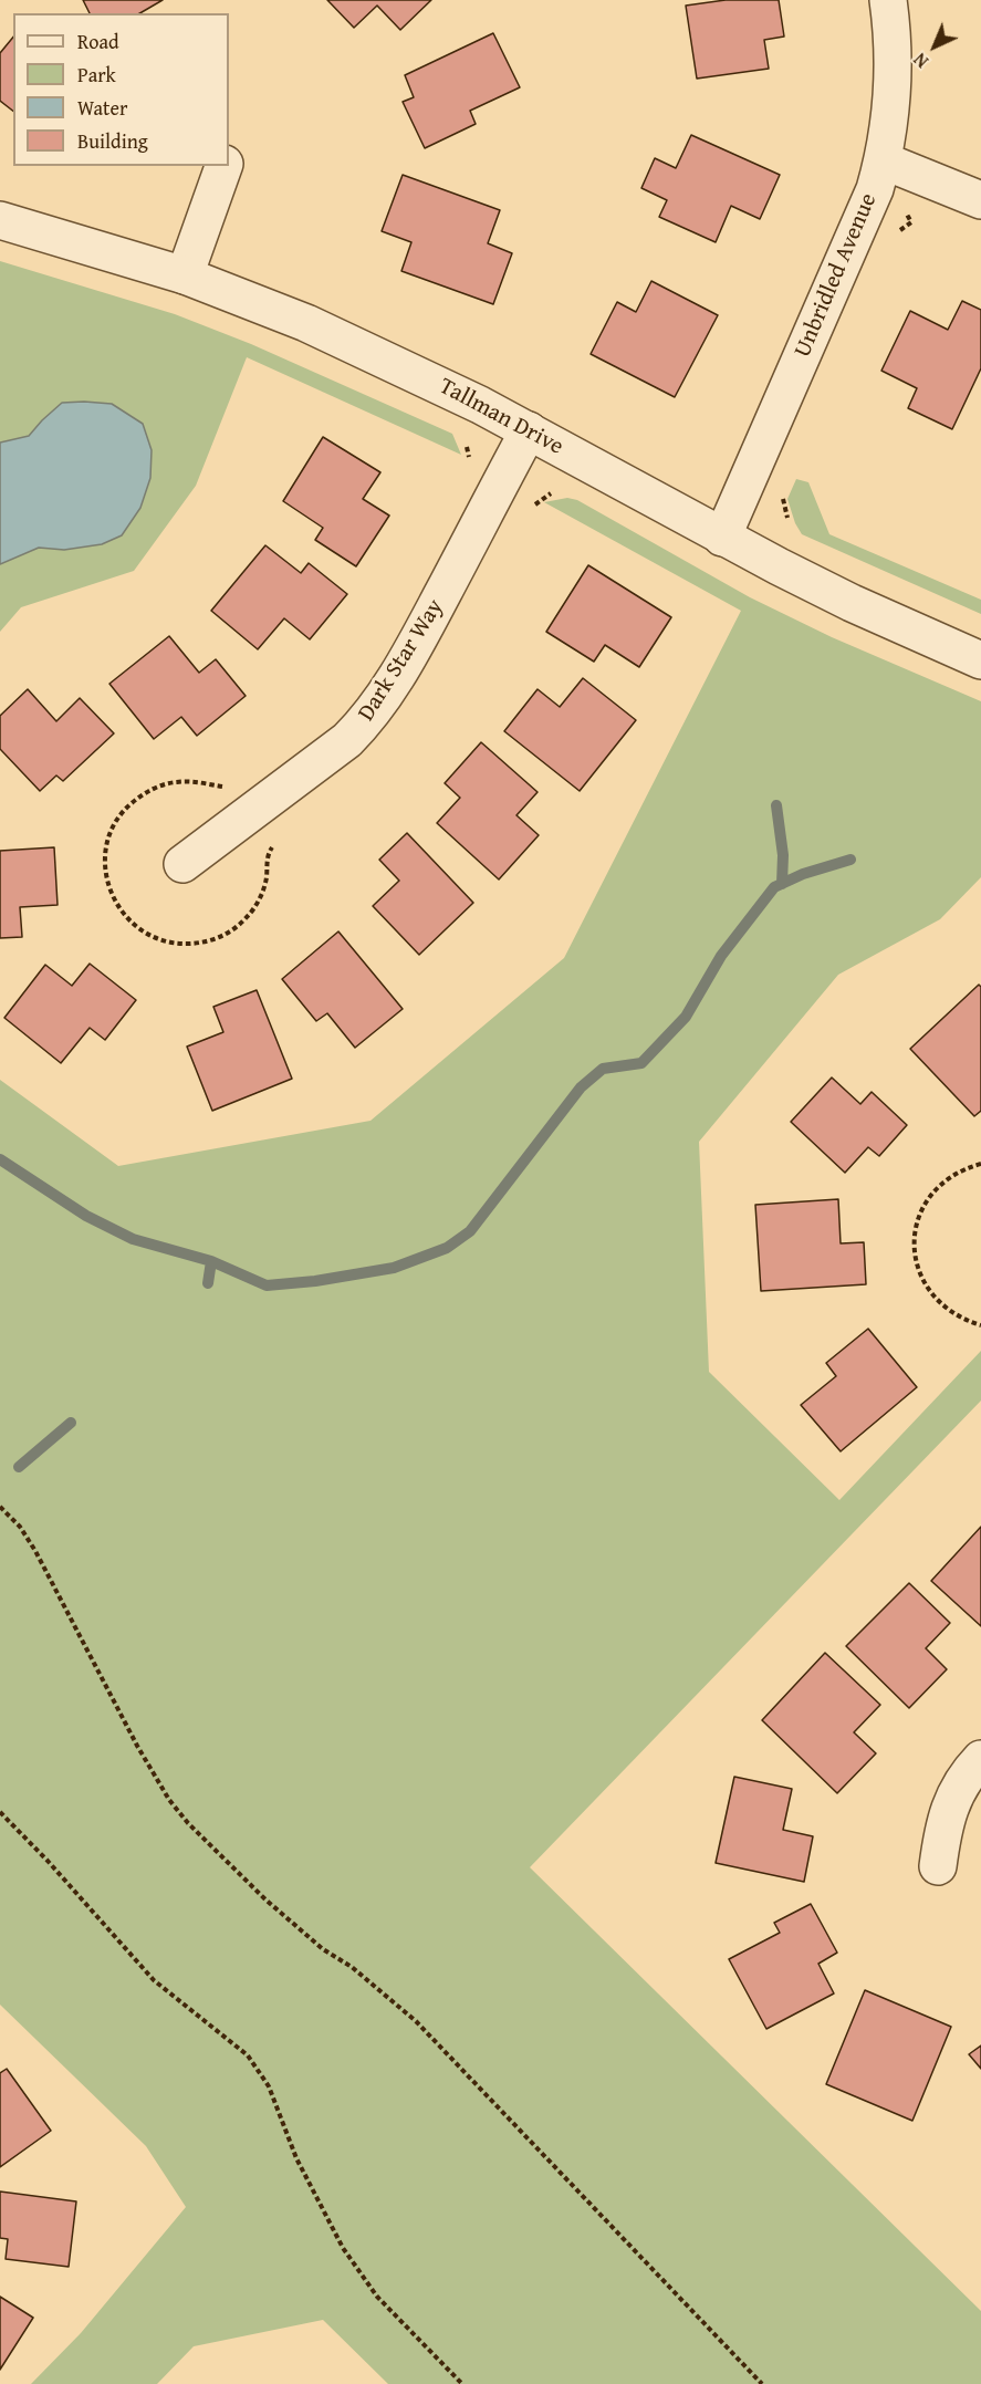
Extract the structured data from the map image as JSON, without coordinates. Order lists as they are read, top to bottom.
{
  "streets": {
    "street": ["Unbridled Avenue", "Tallman Drive", "Dark Star Way"]
  },
  "crossings": [
    ["Unbridled Avenue", "Tallman Drive"],
    ["Tallman Drive", "Dark Star Way"]
  ],
  "legend": [
    "Road",
    "Park",
    "Water",
    "Building"
  ],
  "north": "bottom left"
}
